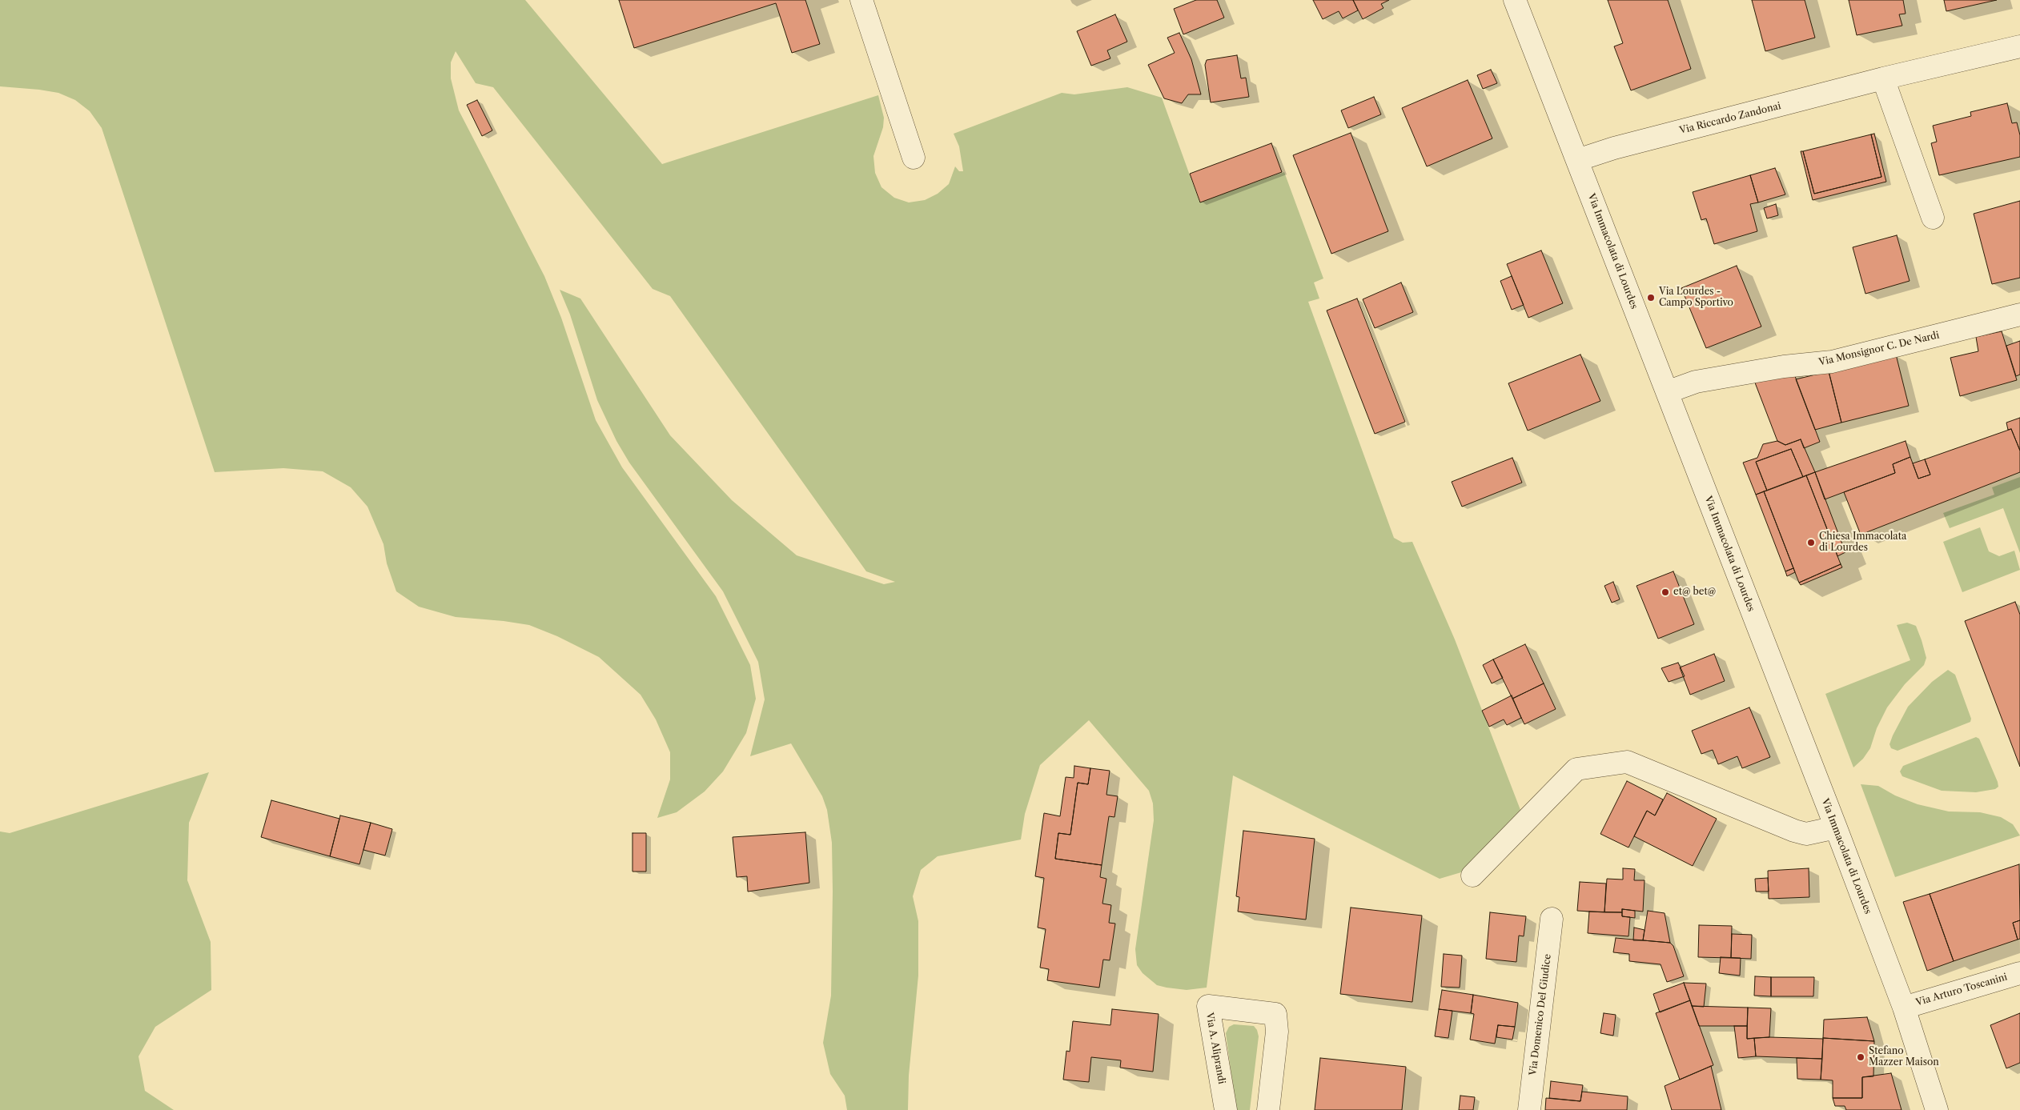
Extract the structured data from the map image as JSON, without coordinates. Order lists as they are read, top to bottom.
{
  "streets": {
    "street": [
      "Via Riccardo Zandonai",
      "Via Immacolata di Lourdes",
      "Via Monsignor C. De Nardi",
      "Via Arturo Toscanini",
      "Via Domenico Del Giudice",
      "Via A. Aliprandi"
    ]
  },
  "crossings": [
    ["Via Riccardo Zandonai", "Via Immacolata di Lourdes"],
    ["Via Immacolata di Lourdes", "Via Monsignor C. De Nardi"],
    ["Via Immacolata di Lourdes", "Via Arturo Toscanini"]
  ],
  "places": [
    "Via Lourdes - Campo Sportivo",
    "Chiesa Immacolata di Lourdes",
    "et@ bet@",
    "Stefano Mazzer Maison"
  ]
}
